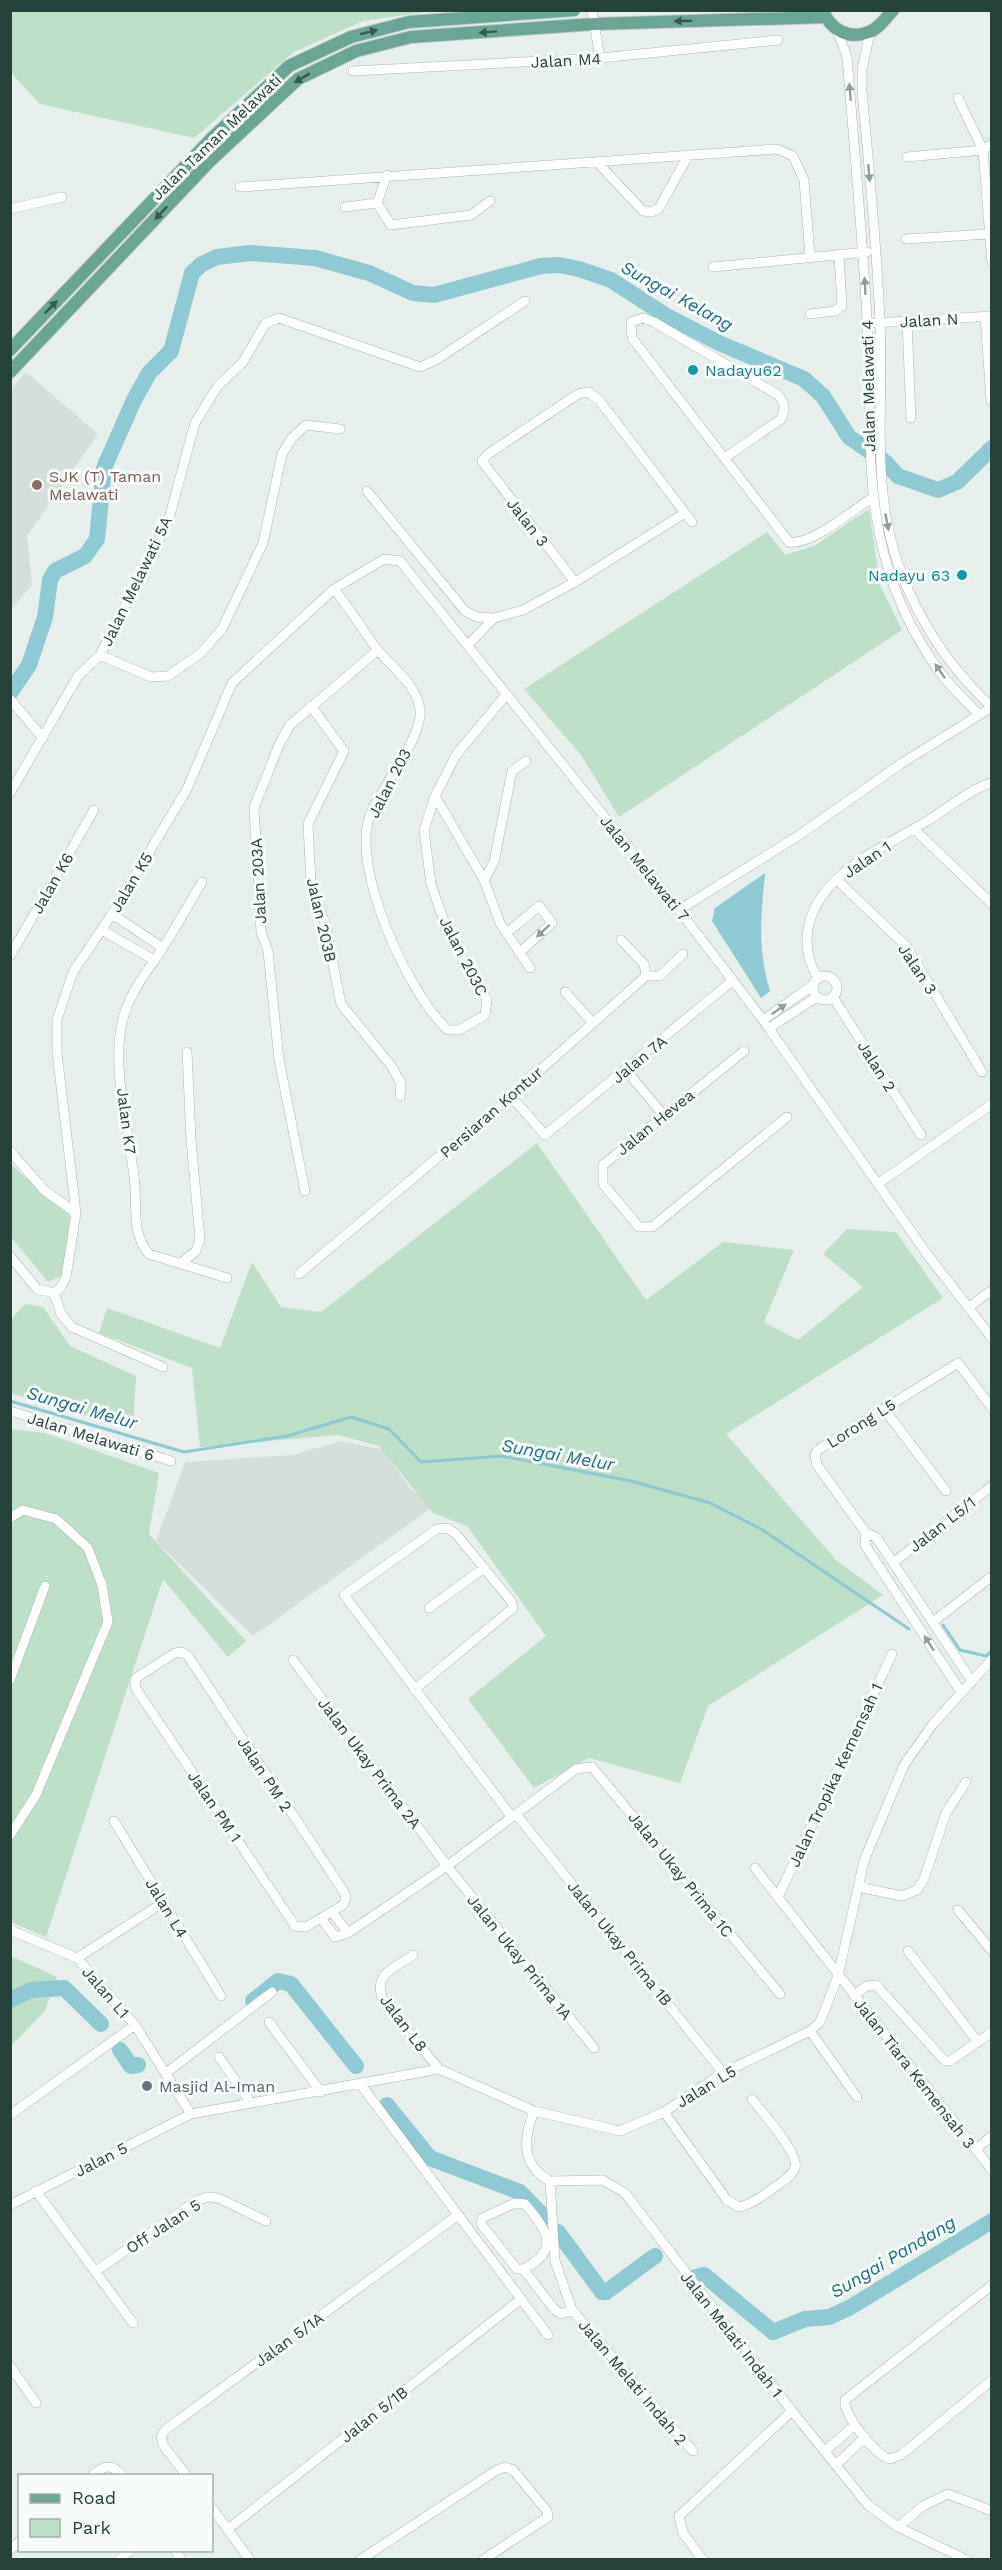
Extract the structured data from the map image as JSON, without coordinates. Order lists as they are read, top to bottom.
{
  "streets": {
    "main road": ["Jalan Taman Melawati"],
    "street": [
      "Jalan M4",
      "Jalan N",
      "Jalan Melawati 4",
      "Jalan 3",
      "Jalan Melawati 5A",
      "Jalan 203",
      "Jalan 1",
      "Jalan Melawati 7",
      "Jalan 203A",
      "Jalan K5",
      "Jalan K6",
      "Jalan 203B",
      "Jalan 203C",
      "Jalan 7A",
      "Jalan 2",
      "Persiaran Kontur",
      "Jalan K7",
      "Jalan Hevea",
      "Lorong L5",
      "Jalan Melawati 6",
      "Jalan L5/1",
      "Jalan Ukay Prima 2A",
      "Jalan PM 2",
      "Jalan Tropika Kemensah 1",
      "Jalan PM 1",
      "Jalan Ukay Prima 1C",
      "Jalan L4",
      "Jalan Ukay Prima 1B",
      "Jalan Ukay Prima 1A",
      "Jalan L1",
      "Jalan L8",
      "Jalan Tiara Kemensah 3",
      "Jalan L5",
      "Jalan 5",
      "Off Jalan 5",
      "Jalan Melati Indah 1",
      "Jalan 5/1A",
      "Jalan Melati Indah 2",
      "Jalan 5/1B"
    ]
  },
  "crossings": [
    ["Jalan N", "Jalan Melawati 4"],
    ["Jalan 3", "Jalan 1"],
    ["Jalan 203", "Jalan 203A"],
    ["Jalan 203", "Jalan K5"],
    ["Jalan 203", "Jalan 203C"],
    ["Jalan 1", "Jalan 2"],
    ["Jalan Melawati 7", "Jalan K5"],
    ["Jalan Melawati 7", "Jalan 203C"],
    ["Jalan Melawati 7", "Jalan 7A"],
    ["Jalan 203A", "Jalan 203B"],
    ["Jalan 7A", "Persiaran Kontur"],
    ["Lorong L5", "Jalan L5/1"],
    ["Jalan Ukay Prima 2A", "Jalan Ukay Prima 1A"],
    ["Jalan PM 2", "Jalan PM 1"],
    ["Jalan Tropika Kemensah 1", "Jalan Tiara Kemensah 3"],
    ["Jalan Ukay Prima 1C", "Jalan Ukay Prima 1B"],
    ["Jalan Ukay Prima 1B", "Jalan L5"],
    ["Jalan L1", "Jalan 5"],
    ["Jalan L8", "Jalan L5"],
    ["Jalan Melati Indah 1", "Jalan Melati Indah 2"]
  ],
  "water": ["Sungai Kelang", "Sungai Melur", "Sungai Pandang"],
  "places": [
    "Nadayu62",
    "SJK (T) Taman Melawati",
    "Nadayu 63",
    "Masjid Al-Iman"
  ],
  "legend": ["Road", "Park"]
}
